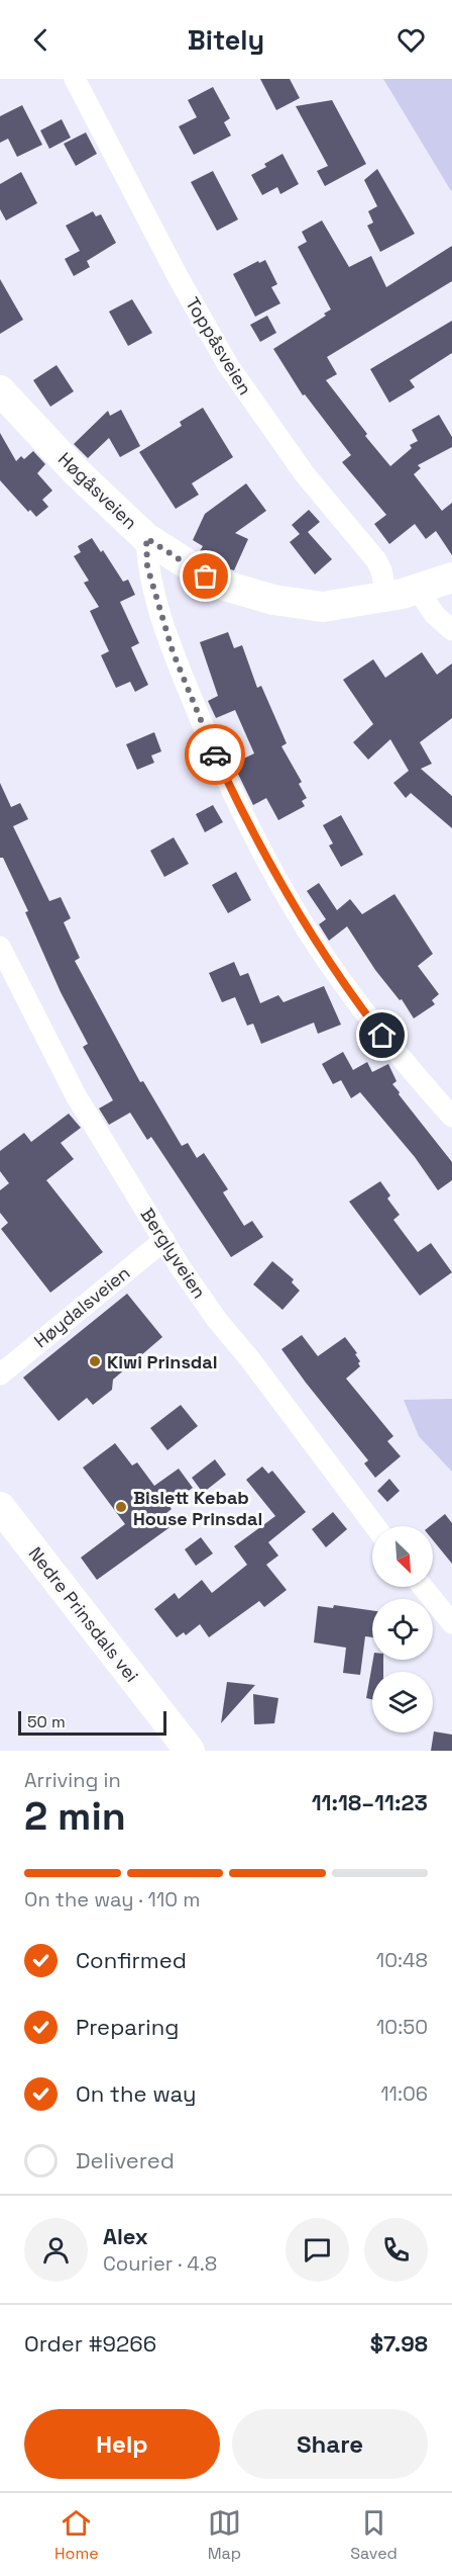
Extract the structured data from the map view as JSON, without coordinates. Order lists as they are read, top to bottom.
{
  "streets": {
    "street": [
      "Toppåsveien",
      "Høgåsveien",
      "Berglyveien",
      "Høydalsveien",
      "Nedre Prinsdals vei"
    ]
  },
  "crossings": [
    ["Toppåsveien", "Høgåsveien"],
    ["Berglyveien", "Høydalsveien"]
  ],
  "places": ["Kiwi Prinsdal", "Bislett Kebab House Prinsdal"],
  "scale_bar": "50 m",
  "north": "bottom right",
  "page": {
    "header": "Bitely",
    "scale": "50 m",
    "heading": ["2 min", "Arriving in", "11:18–11:23"],
    "panel": [
      "Alex",
      "Courier · 4.8",
      "Order #9266",
      "$7.98"
    ],
    "bar": "On the way · 110 m",
    "list": [
      ["Confirmed", "10:48"],
      ["Preparing", "10:50"],
      ["On the way", "11:06"],
      "Delivered"
    ],
    "buttons": ["Help", "Share"],
    "tabs": ["Home", "Map", "Saved"]
  }
}
